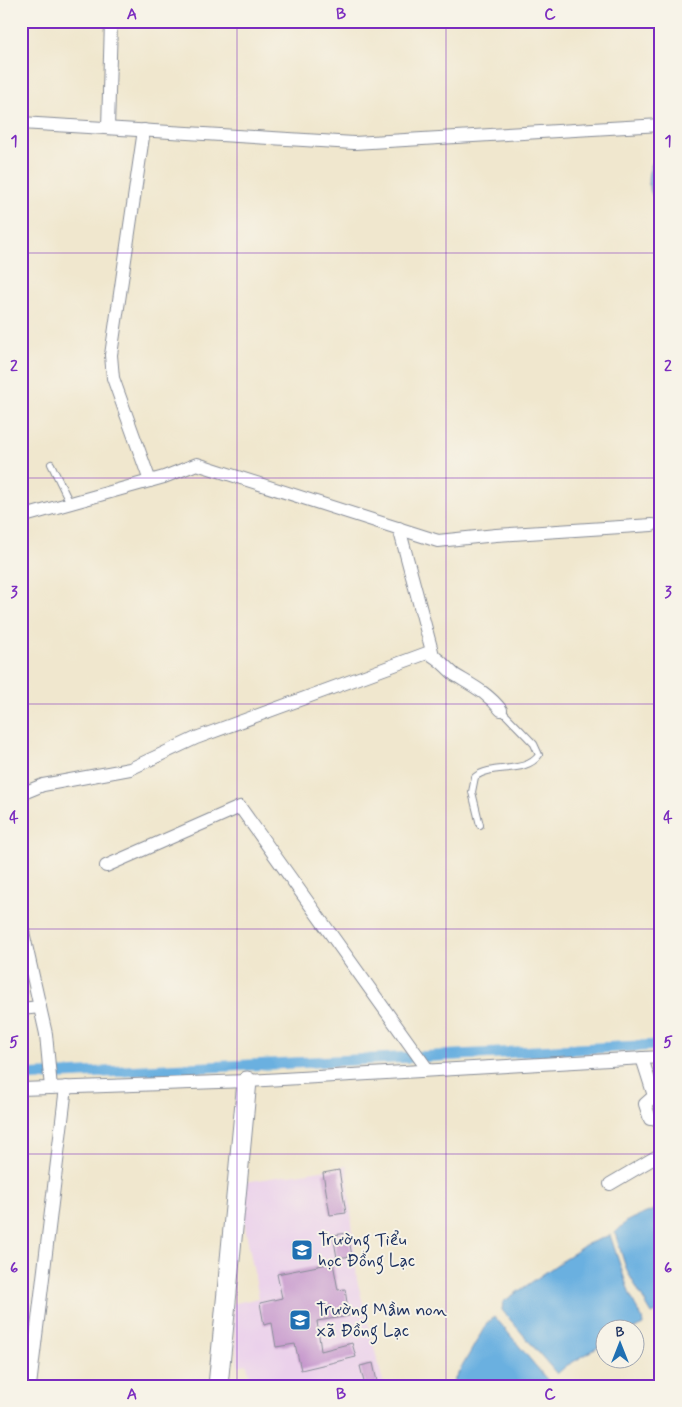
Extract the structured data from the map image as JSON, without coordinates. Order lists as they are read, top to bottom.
{
  "places": {
    "school or university": ["Trường Tiểu học Đồng Lạc", "Trường Mầm non xã Đồng Lạc"]
  },
  "north": "top",
  "grid": {
    "columns": ["A", "B", "C"],
    "rows": [
      "1",
      "2",
      "3",
      "4",
      "5",
      "6"
    ]
  }
}
